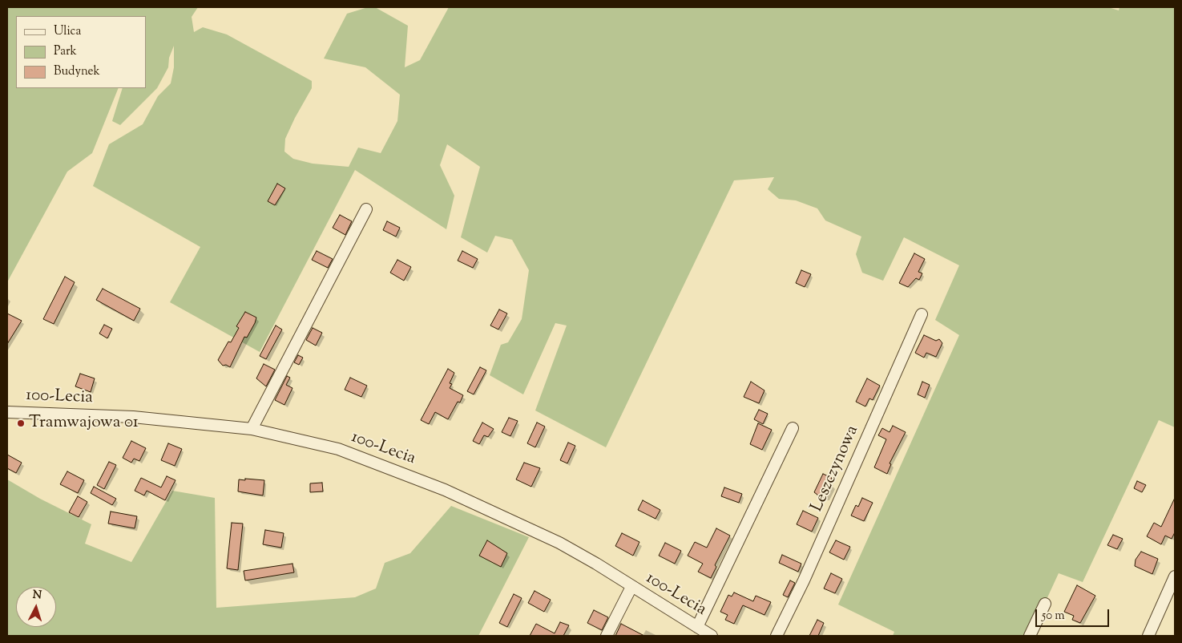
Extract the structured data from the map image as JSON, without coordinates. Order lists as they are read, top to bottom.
{
  "streets": {
    "street": ["100-Lecia", "Leszczynowa"]
  },
  "places": ["Tramwajowa 01"],
  "legend": ["Ulica", "Park", "Budynek"],
  "scale_bar": "50 m",
  "north": "top"
}
